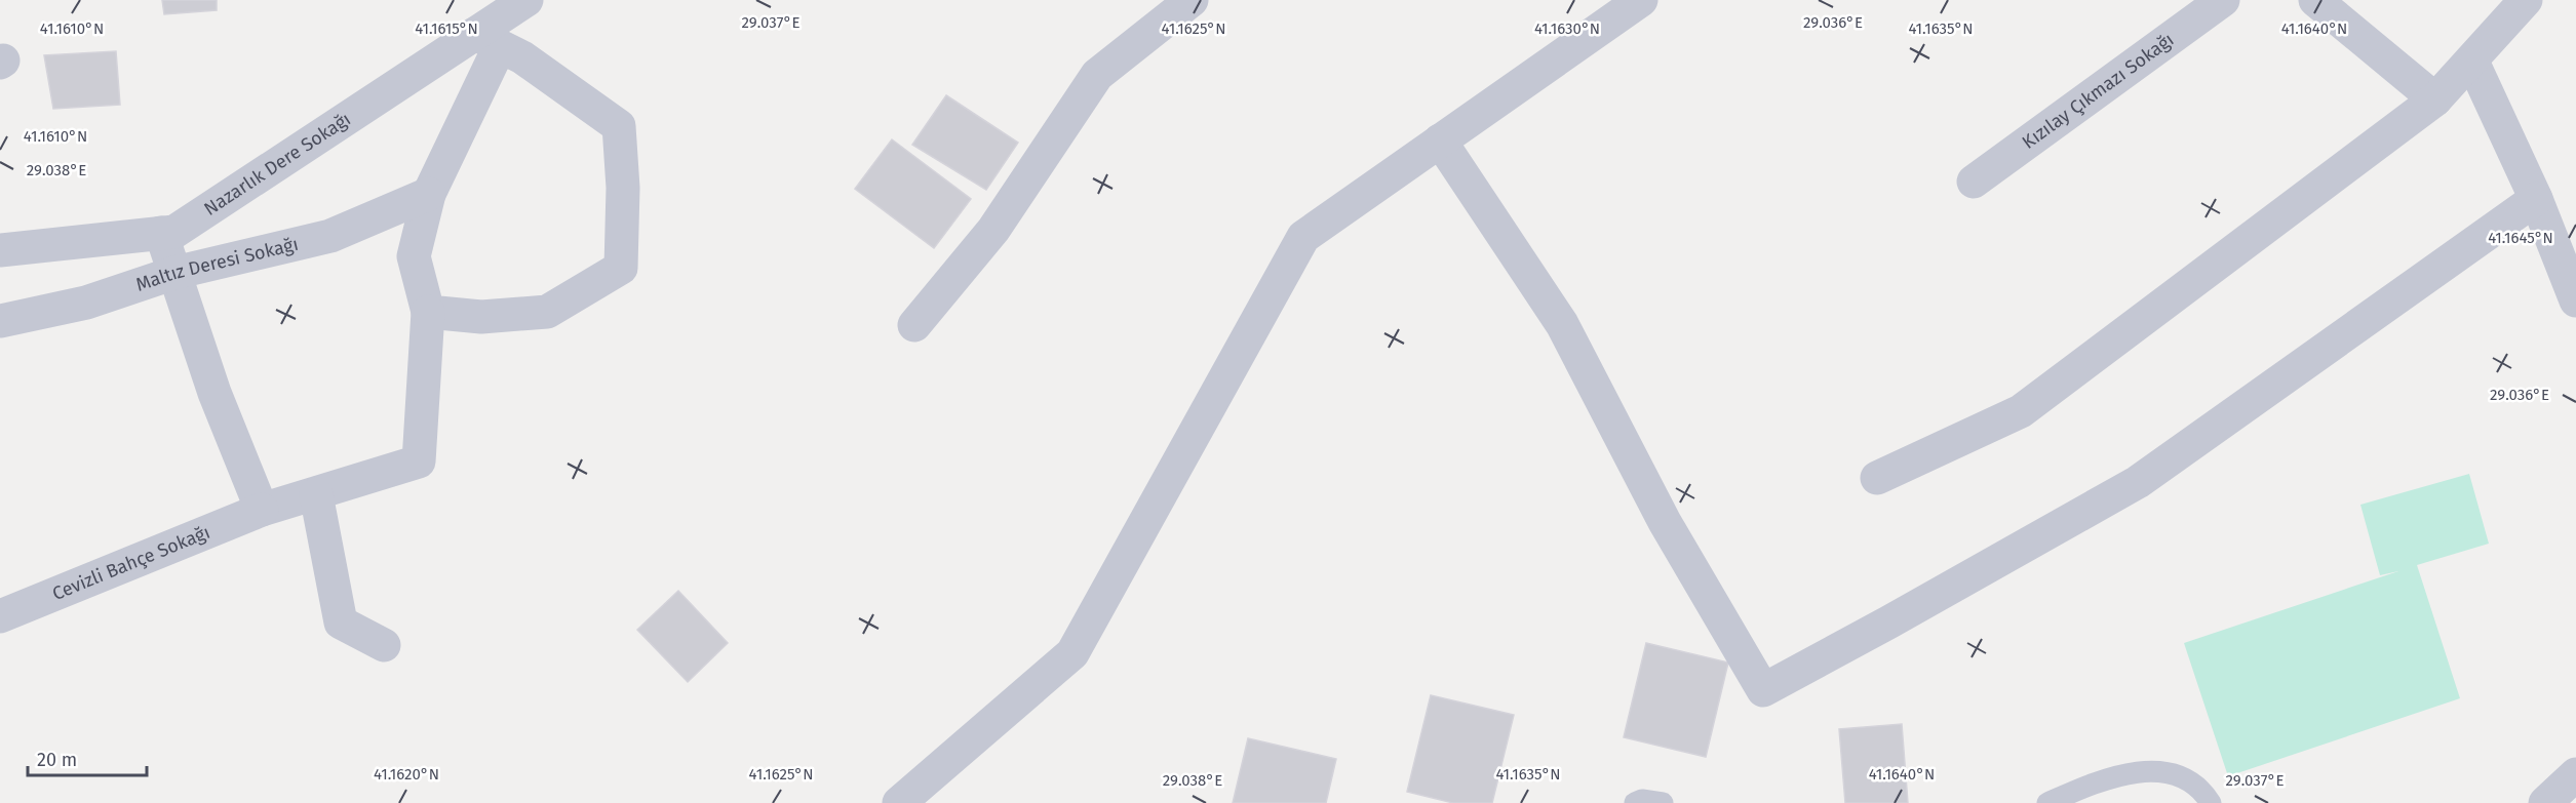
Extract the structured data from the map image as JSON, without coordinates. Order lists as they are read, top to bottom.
{
  "streets": {
    "street": [
      "Kızılay Çıkmazı Sokağı",
      "Nazarlık Dere Sokağı",
      "Maltız Deresi Sokağı",
      "Cevizli Bahçe Sokağı"
    ]
  },
  "scale_bar": "20 m",
  "coordinates": [
    "29.037°E",
    "29.036°E",
    "41.1610°N",
    "41.1615°N",
    "41.1625°N",
    "41.1630°N",
    "41.1635°N",
    "41.1640°N",
    "29.038°E",
    "41.1645°N",
    "41.1620°N"
  ]
}
